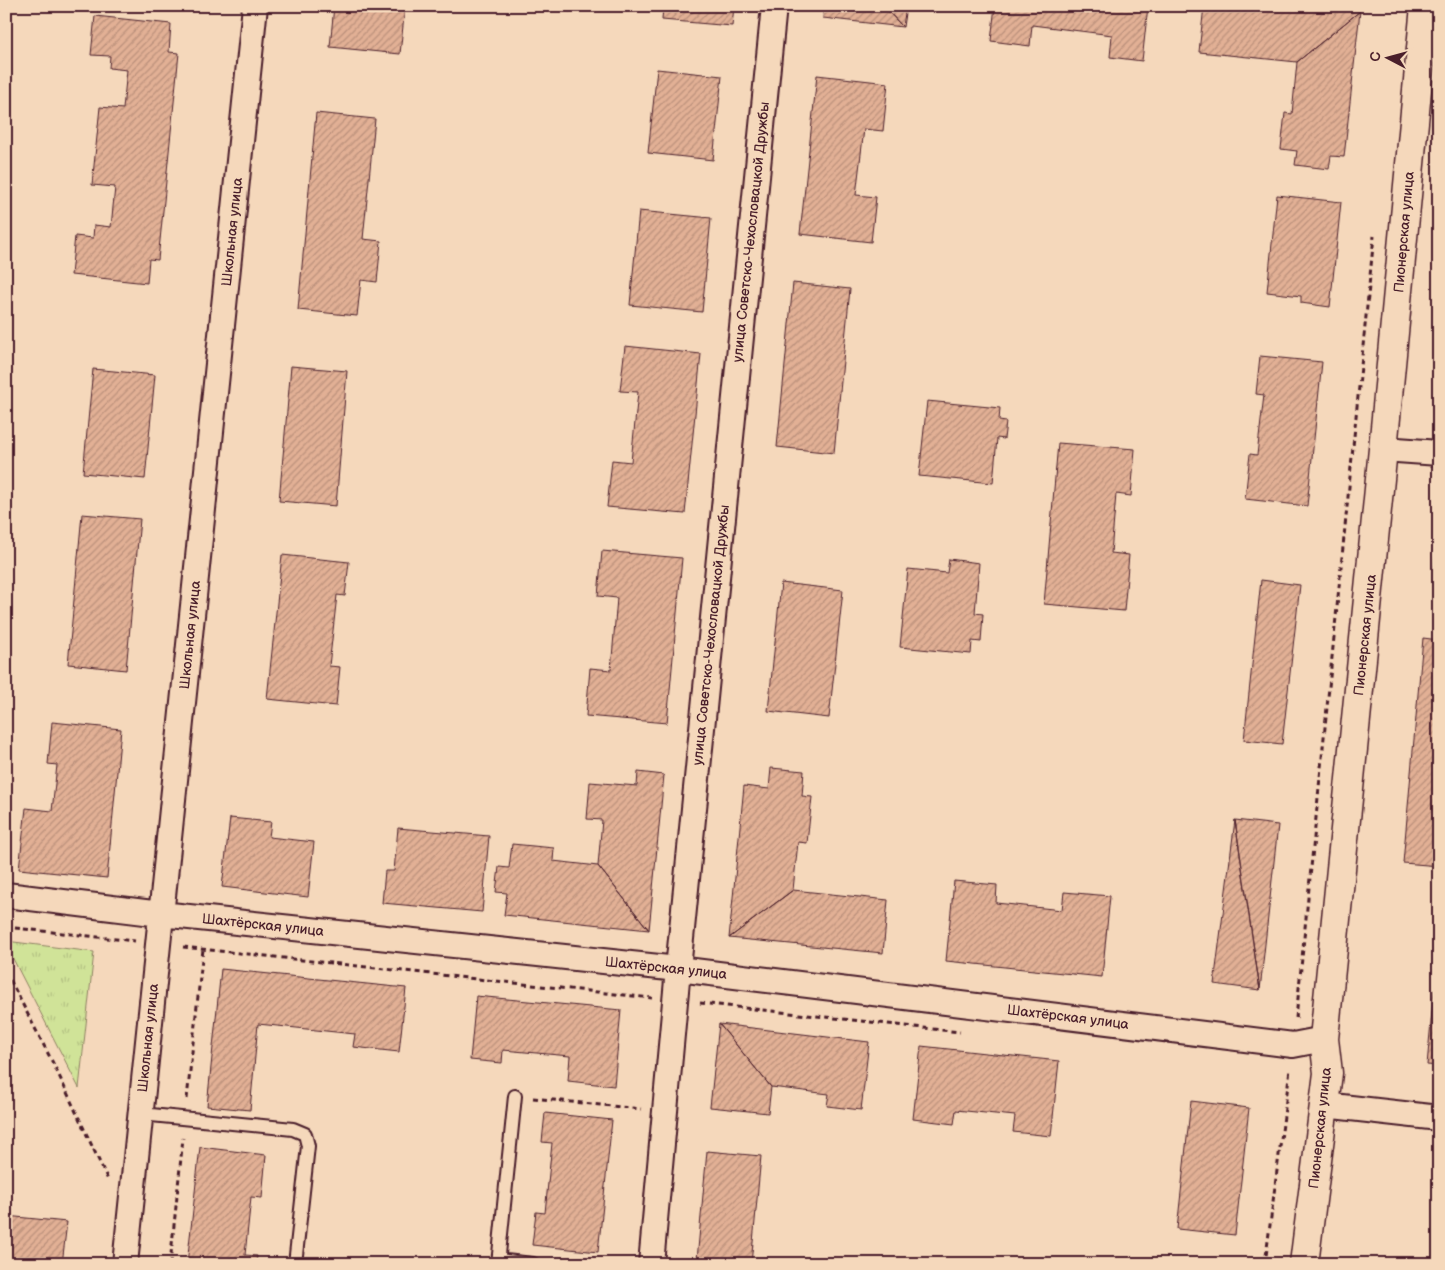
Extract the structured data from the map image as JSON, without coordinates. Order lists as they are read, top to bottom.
{
  "streets": {
    "street": [
      "Школьная улица",
      "улица Советско-Чехословацкой Дружбы",
      "Пионерская улица",
      "Шахтёрская улица"
    ]
  },
  "crossings": [
    ["Школьная улица", "Шахтёрская улица"],
    ["улица Советско-Чехословацкой Дружбы", "Шахтёрская улица"],
    ["Пионерская улица", "Шахтёрская улица"]
  ],
  "north": "left"
}
